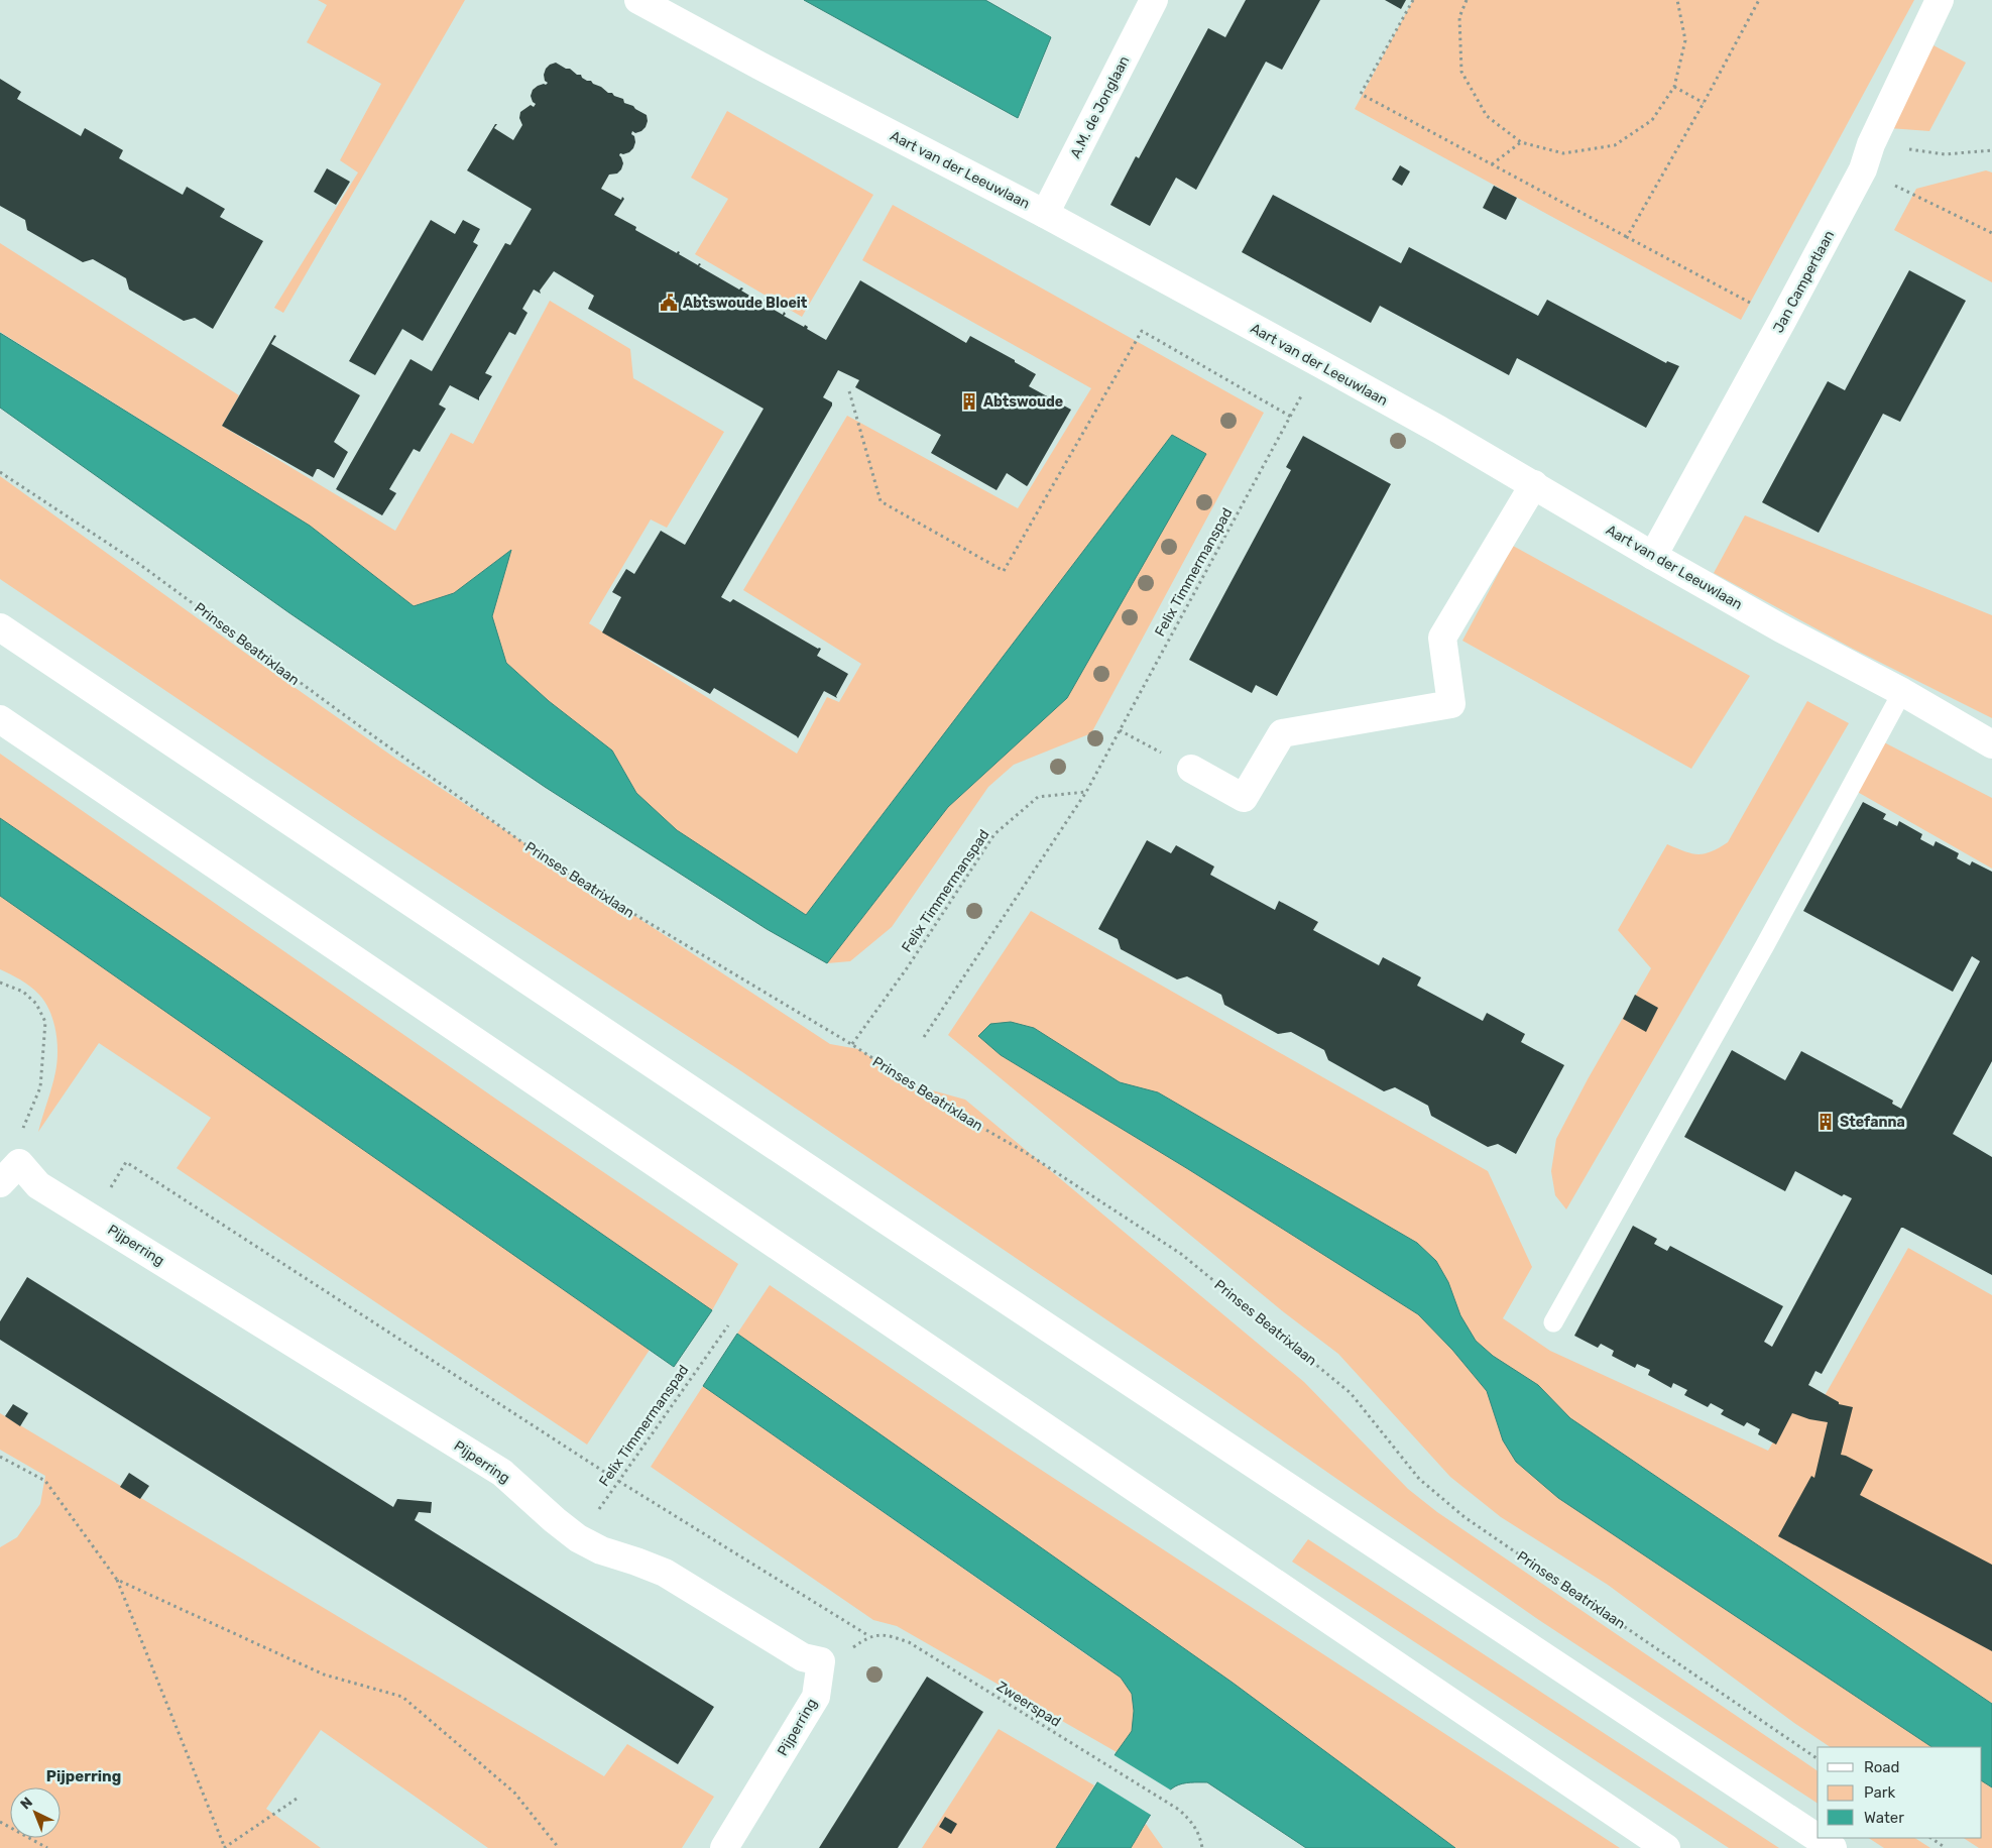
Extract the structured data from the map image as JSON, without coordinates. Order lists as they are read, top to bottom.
{
  "streets": {
    "street": [
      "A.M. de Jonglaan",
      "Aart van der Leeuwlaan",
      "Jan Campertlaan",
      "Pijperring"
    ],
    "path": ["Felix Timmermanspad", "Prinses Beatrixlaan", "Zweerspad"]
  },
  "crossings": [
    ["A.M. de Jonglaan", "Aart van der Leeuwlaan"],
    ["Aart van der Leeuwlaan", "Jan Campertlaan"],
    ["Aart van der Leeuwlaan", "Felix Timmermanspad"],
    ["Felix Timmermanspad", "Prinses Beatrixlaan"],
    ["Felix Timmermanspad", "Pijperring"]
  ],
  "districts": ["Pijperring"],
  "places": {
    "public building": ["Abtswoude Bloeit"],
    "building": ["Abtswoude", "Stefanna"]
  },
  "legend": ["Road", "Park", "Water"],
  "north": "top left"
}
